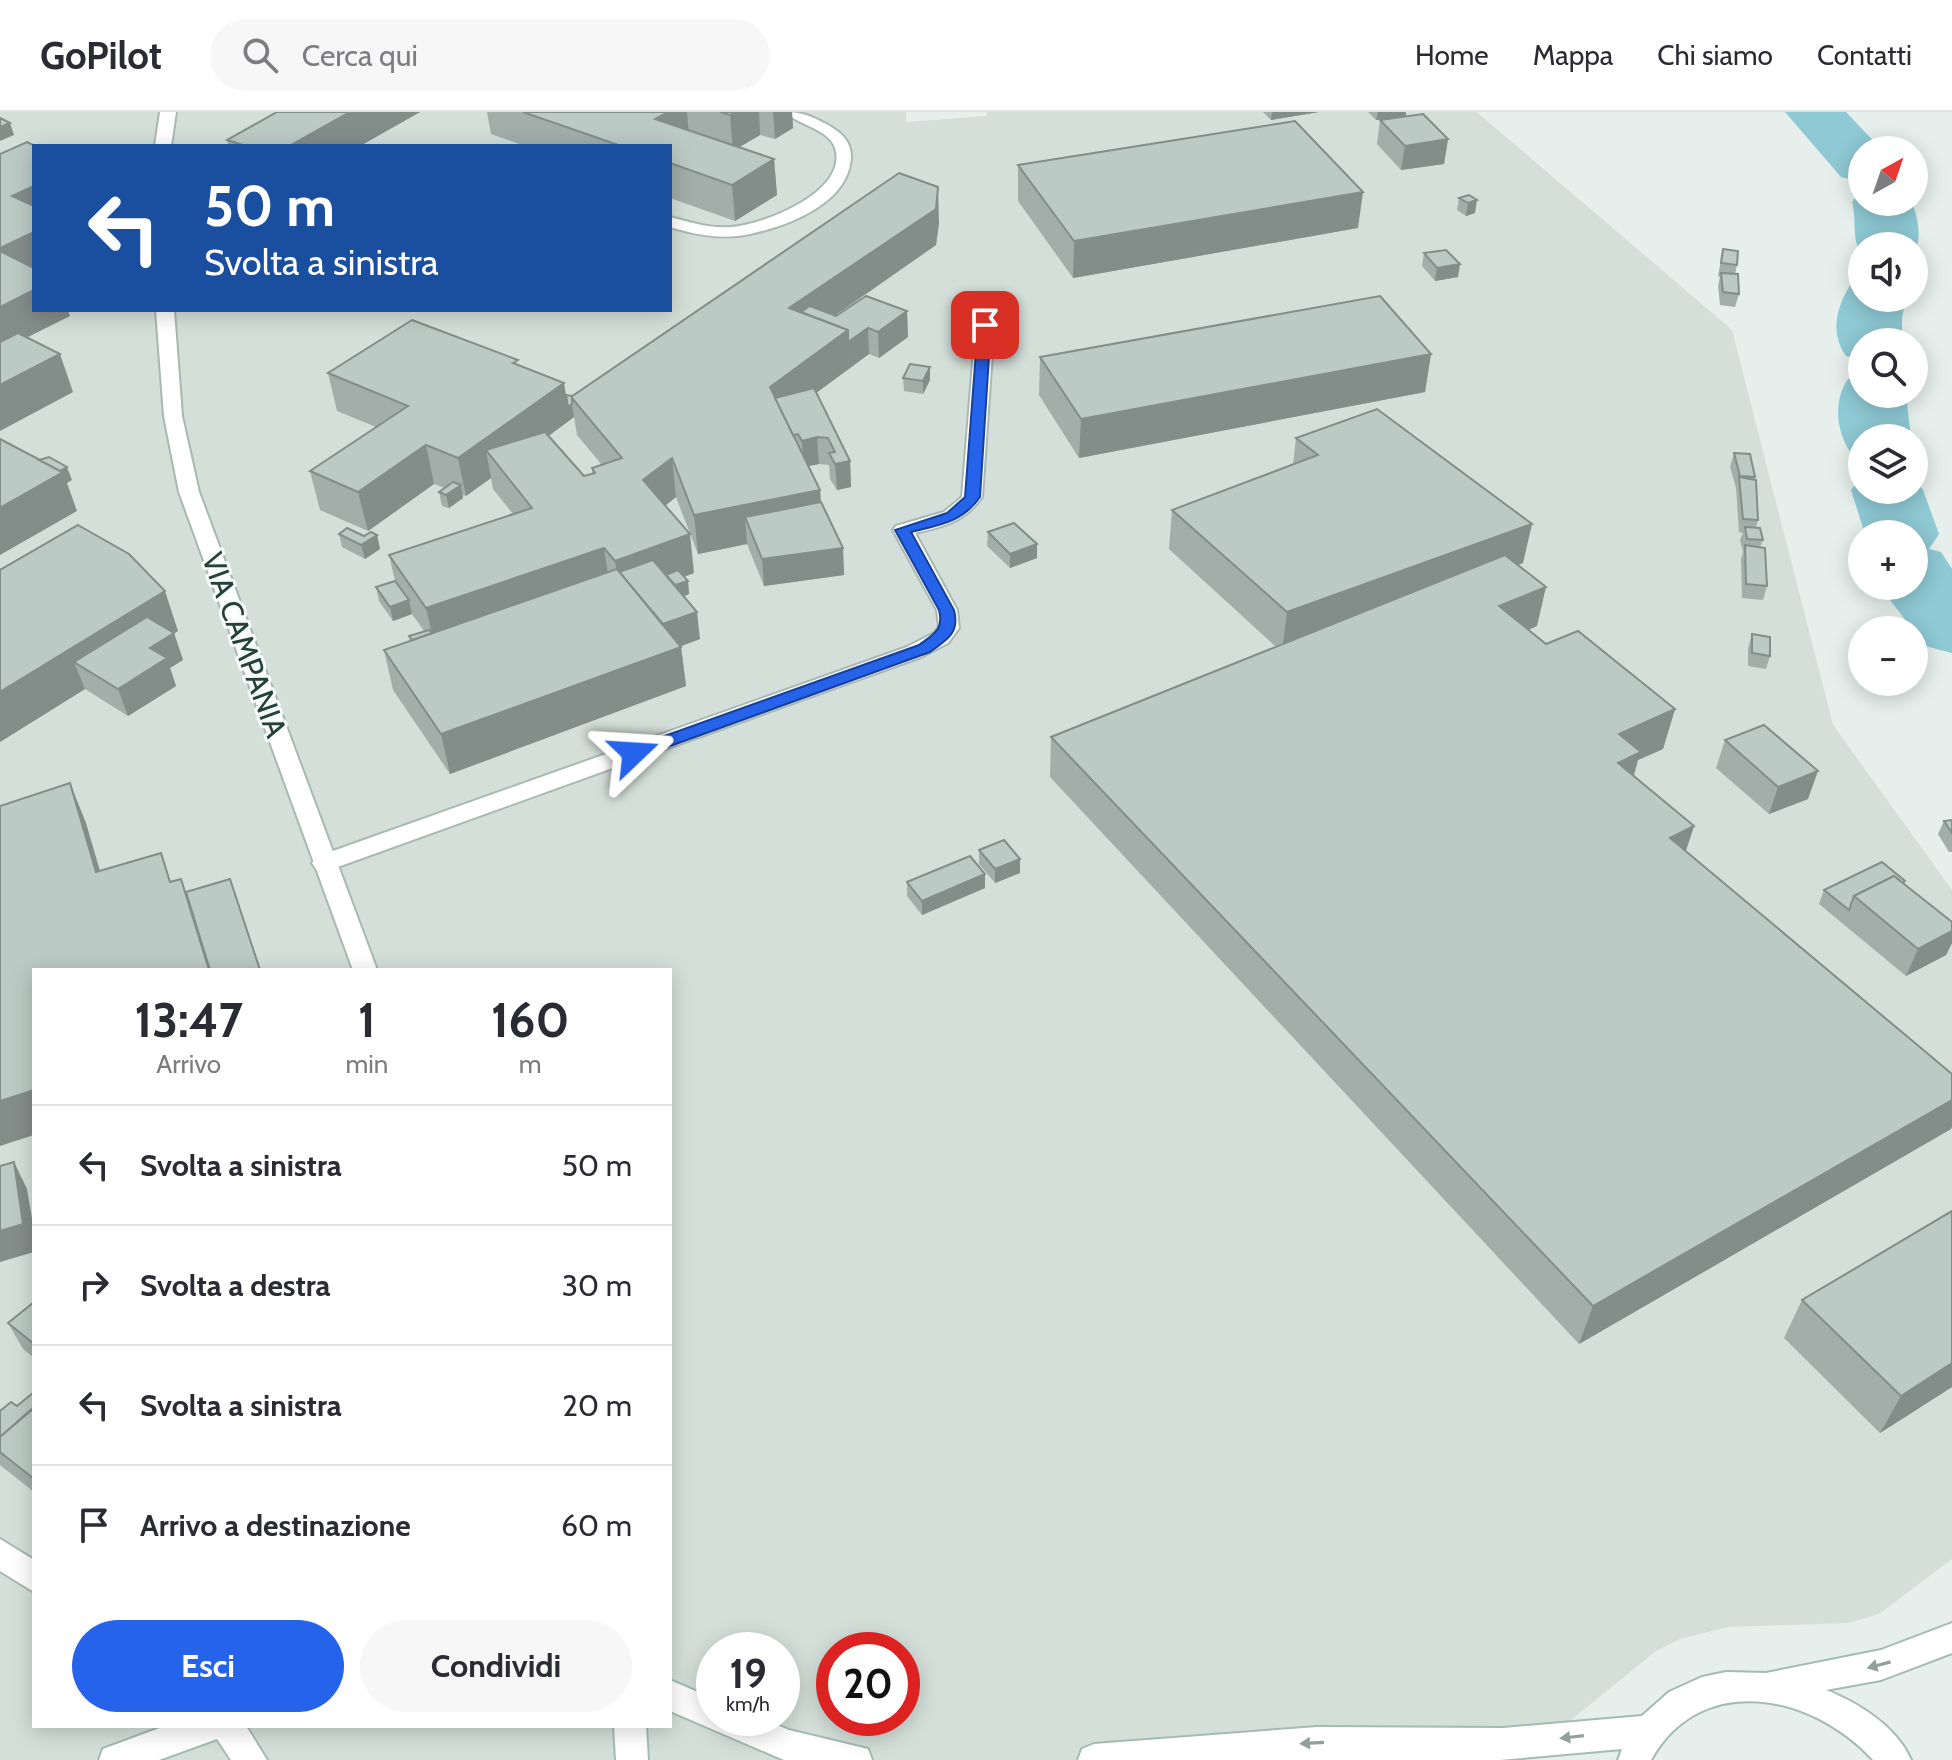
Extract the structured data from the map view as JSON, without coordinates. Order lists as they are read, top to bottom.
{
  "streets": {
    "street": ["VIA CAMPANIA"]
  },
  "north": "top right",
  "page": {
    "header": "GoPilot",
    "search": "Cerca qui",
    "nav": [
      "Home",
      "Mappa",
      "Chi siamo",
      "Contatti"
    ],
    "map_buttons": ["+", "−"],
    "turn": ["50 m", "Svolta a sinistra"],
    "eta": [
      "13:47",
      "Arrivo",
      "1",
      "min",
      "160",
      "m"
    ],
    "list": [
      {
        "name": "Svolta a sinistra",
        "value": "50 m"
      },
      {
        "name": "Svolta a destra",
        "value": "30 m"
      },
      {
        "name": "Svolta a sinistra",
        "value": "20 m"
      },
      {
        "name": "Arrivo a destinazione",
        "value": "60 m"
      }
    ],
    "buttons": ["Esci", "Condividi"],
    "speed": "19 km/h",
    "limit": "20"
  }
}
